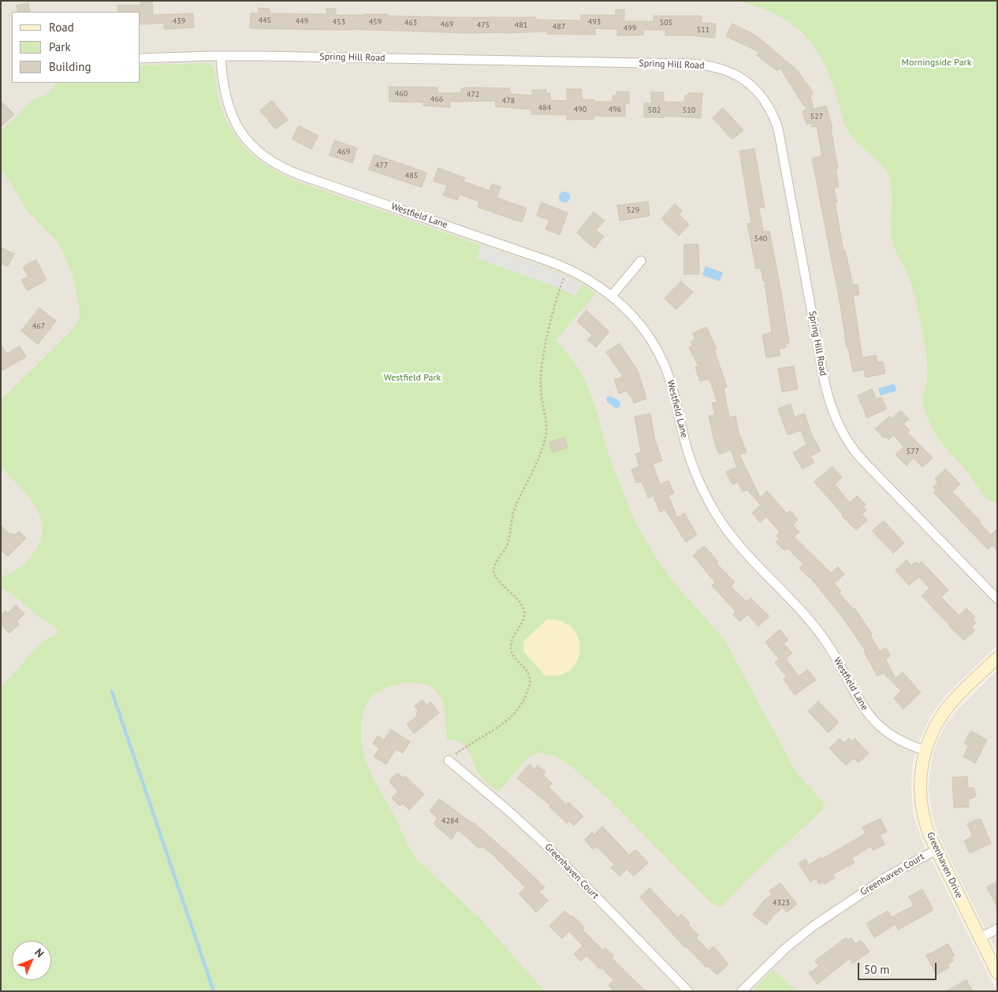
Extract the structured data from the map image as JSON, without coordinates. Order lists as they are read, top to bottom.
{
  "streets": {
    "street": [
      "Spring Hill Road",
      "Westfield Lane",
      "Greenhaven Drive",
      "Greenhaven Court"
    ]
  },
  "crossings": [
    ["Spring Hill Road", "Westfield Lane"],
    ["Westfield Lane", "Greenhaven Drive"],
    ["Greenhaven Drive", "Greenhaven Court"]
  ],
  "parks": ["Morningside Park", "Westfield Park"],
  "house_numbers": [
    "445",
    "439",
    "449",
    "453",
    "459",
    "493",
    "463",
    "505",
    "469",
    "475",
    "481",
    "487",
    "499",
    "511",
    "460",
    "472",
    "466",
    "478",
    "484",
    "490",
    "496",
    "502",
    "510",
    "527",
    "469",
    "477",
    "485",
    "529",
    "540",
    "467",
    "577",
    "4284",
    "4323"
  ],
  "legend": ["Road", "Park", "Building"],
  "scale_bar": "50 m",
  "north": "top right"
}
